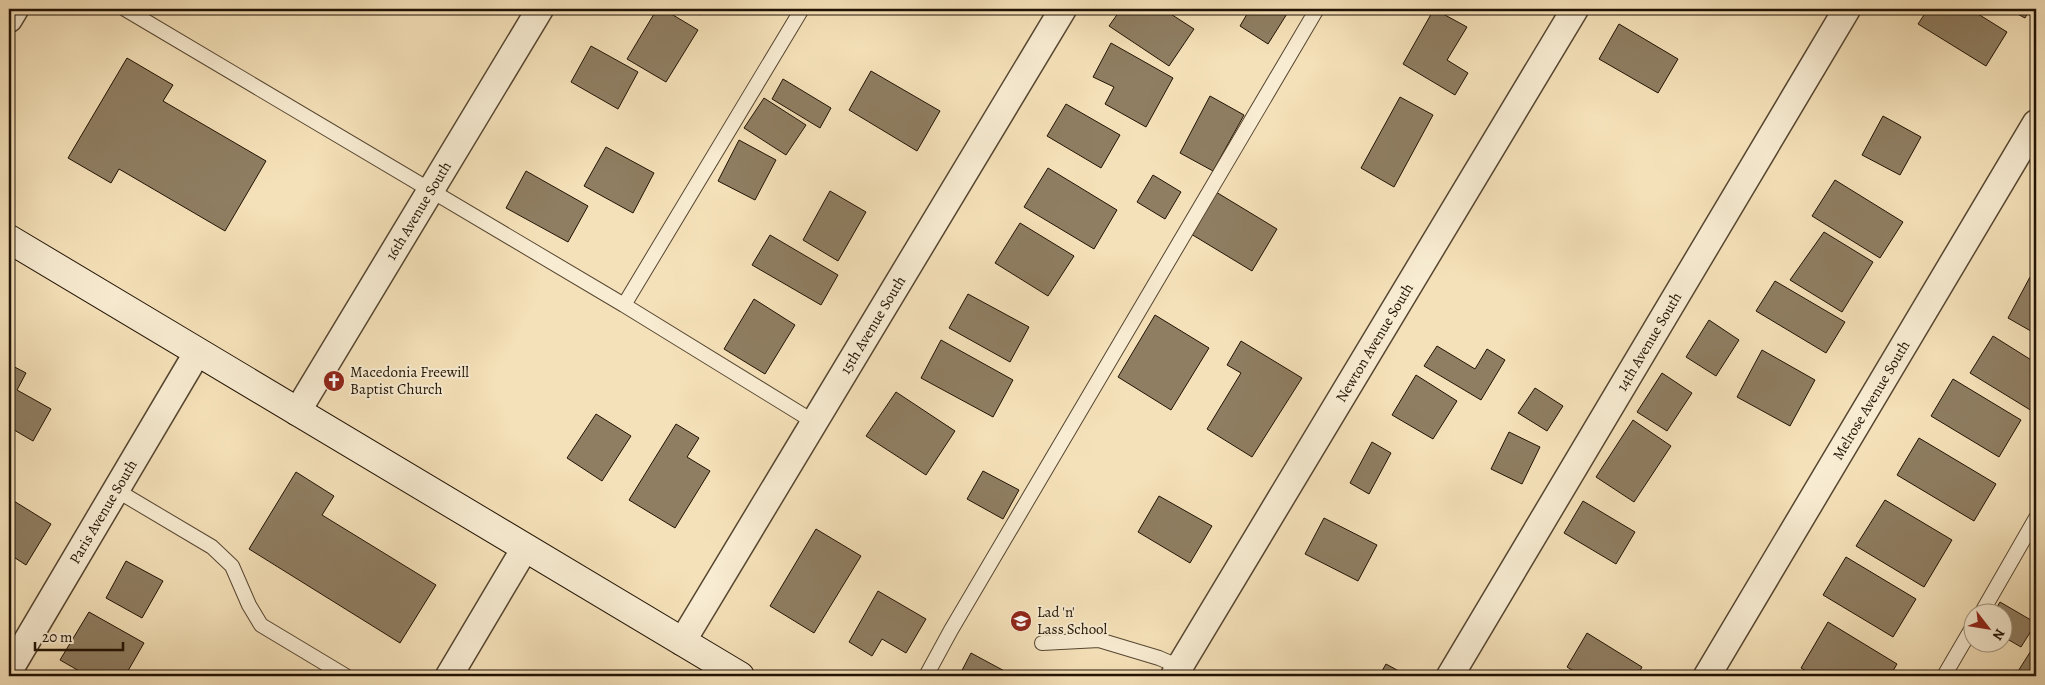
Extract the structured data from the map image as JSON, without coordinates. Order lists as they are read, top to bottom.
{
  "streets": {
    "street": [
      "16th Avenue South",
      "15th Avenue South",
      "Newton Avenue South",
      "14th Avenue South",
      "Melrose Avenue South",
      "Paris Avenue South"
    ]
  },
  "places": {
    "church": ["Macedonia Freewill Baptist Church"],
    "school or university": ["Lad 'n' Lass School"]
  },
  "scale_bar": "20 m",
  "north": "bottom right"
}
